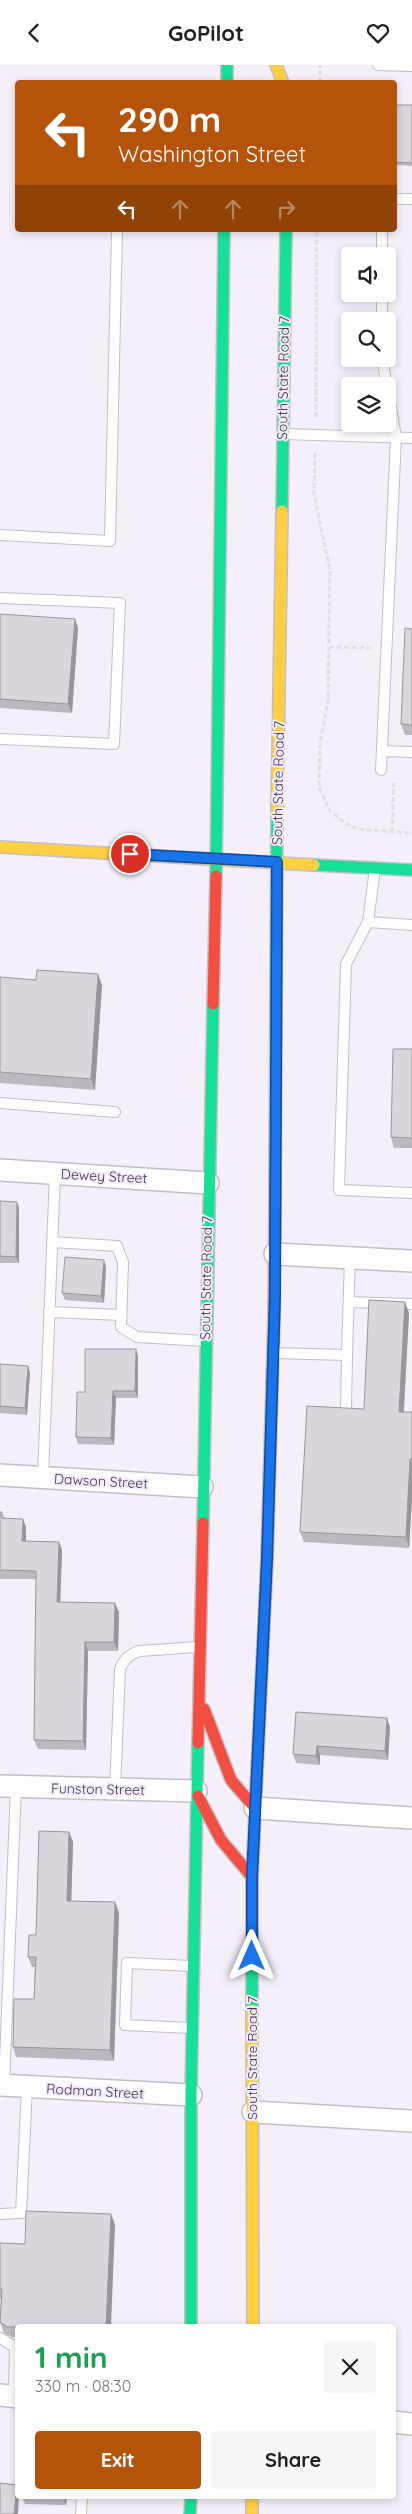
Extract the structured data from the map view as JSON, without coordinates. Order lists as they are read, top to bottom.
{
  "streets": {
    "main road": ["South State Road 7"],
    "street": [
      "Dewey Street",
      "Dawson Street",
      "Funston Street",
      "Rodman Street"
    ]
  },
  "crossings": [
    ["South State Road 7", "Dewey Street"],
    ["South State Road 7", "Dawson Street"],
    ["South State Road 7", "Funston Street"],
    ["South State Road 7", "Rodman Street"]
  ],
  "page": {
    "header": "GoPilot",
    "turn": ["290 m", "Washington Street"],
    "heading": ["1 min", "330 m · 08:30"],
    "buttons": ["Exit", "Share"]
  }
}
